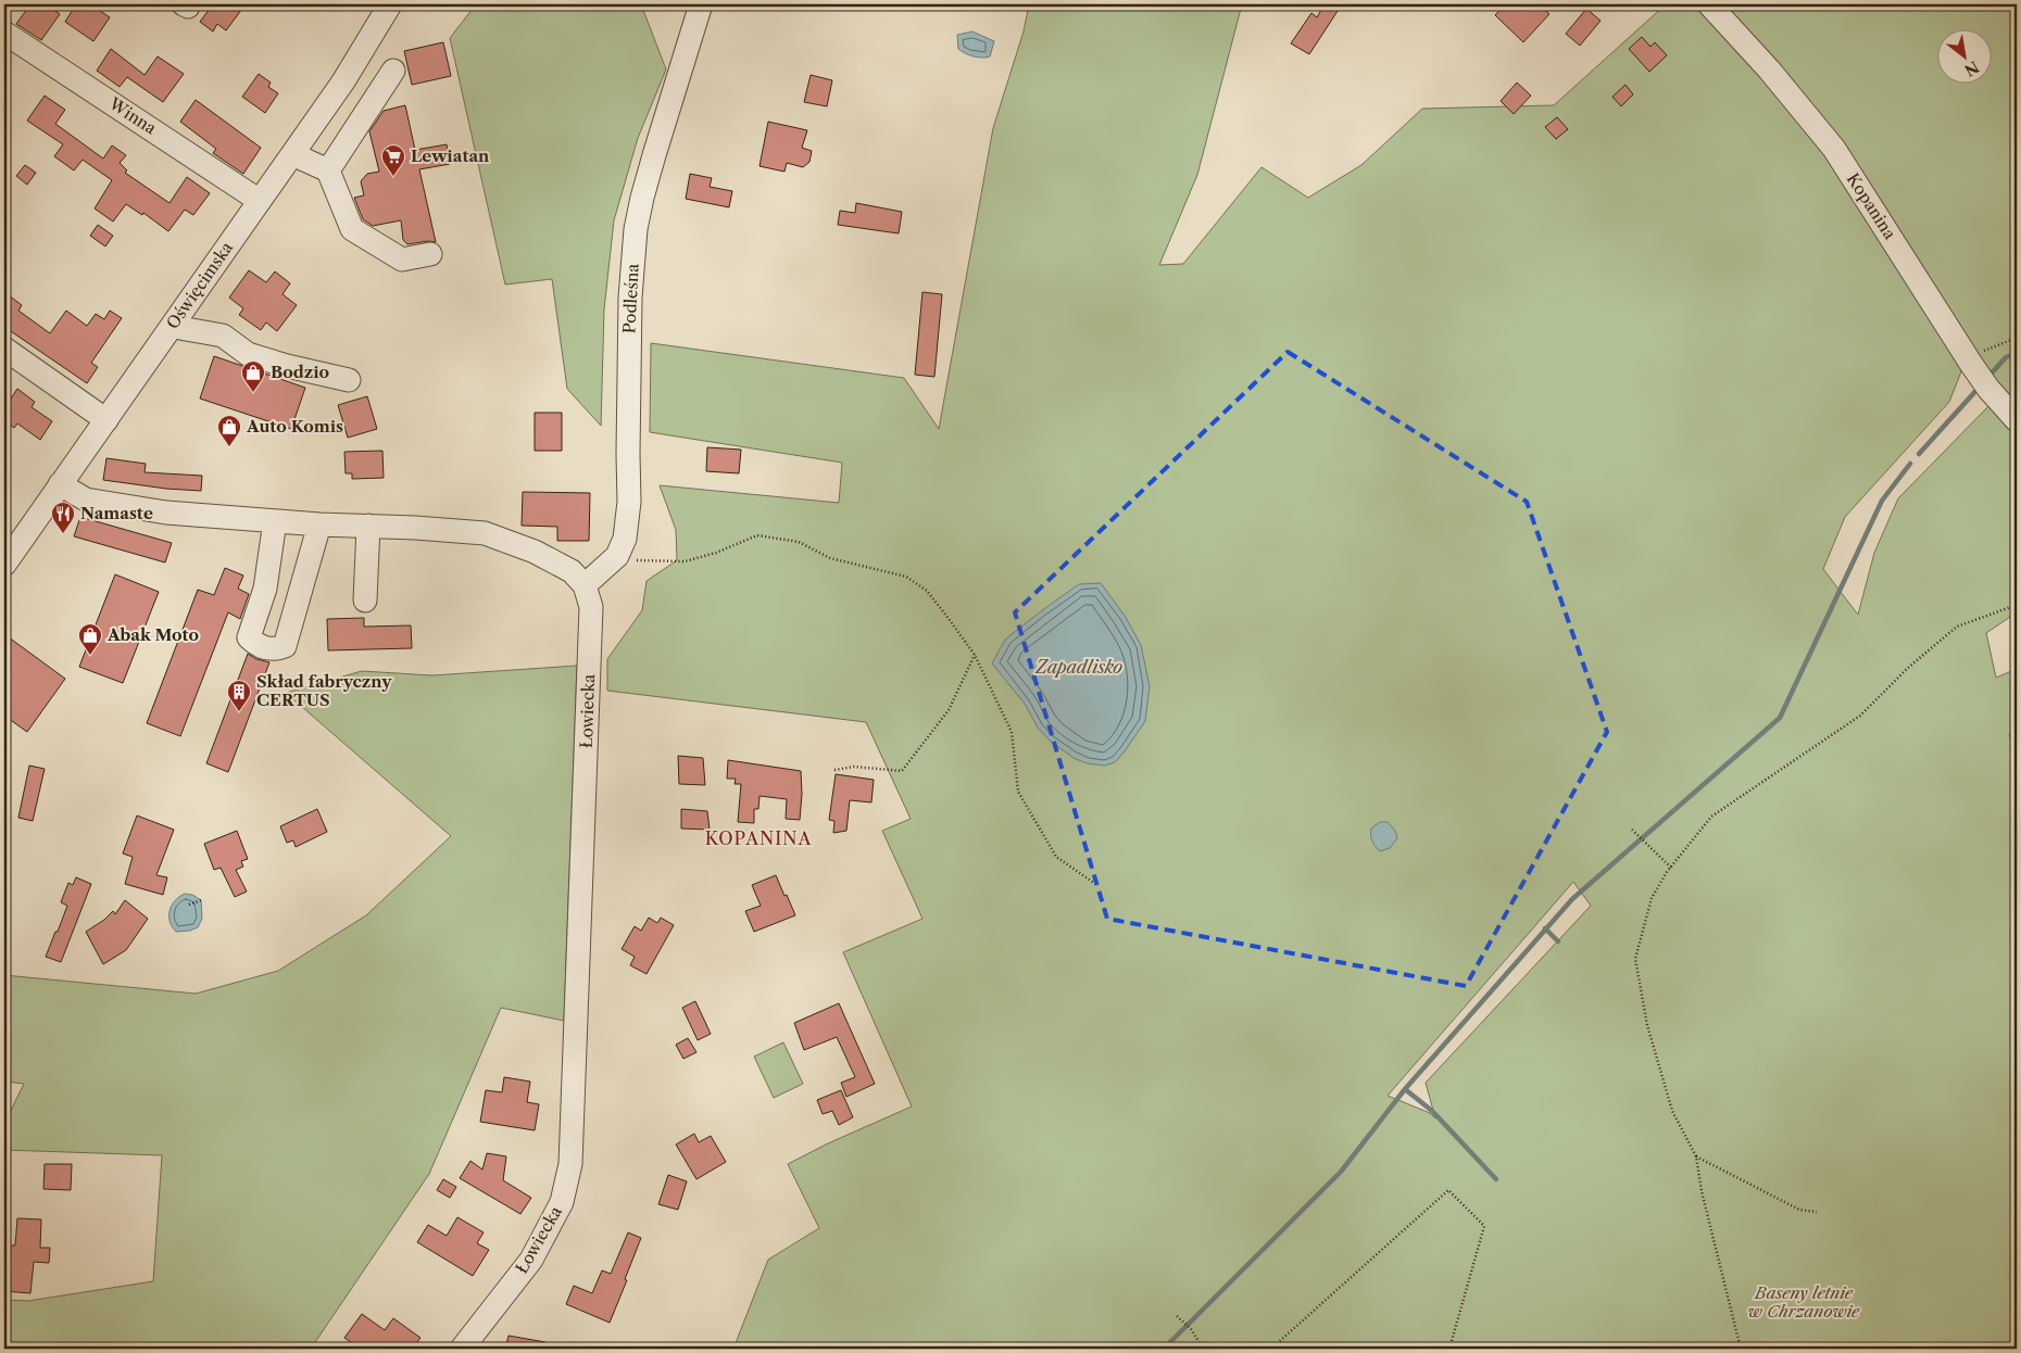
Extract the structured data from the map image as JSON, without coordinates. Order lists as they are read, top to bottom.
{
  "streets": {
    "street": [
      "Winna",
      "Kopanina",
      "Oświęcimska",
      "Podleśna",
      "Łowiecka"
    ]
  },
  "crossings": [
    ["Winna", "Oświęcimska"],
    ["Podleśna", "Łowiecka"]
  ],
  "districts": ["KOPANINA"],
  "water": ["Zapadlisko"],
  "parks": ["Baseny letnie w Chrzanowie"],
  "places": {
    "supermarket": ["Lewiatan"],
    "shop": ["Bodzio", "Auto Komis", "Abak Moto"],
    "restaurant": ["Namaste"],
    "building": ["Skład fabryczny CERTUS"]
  },
  "north": "bottom right"
}
